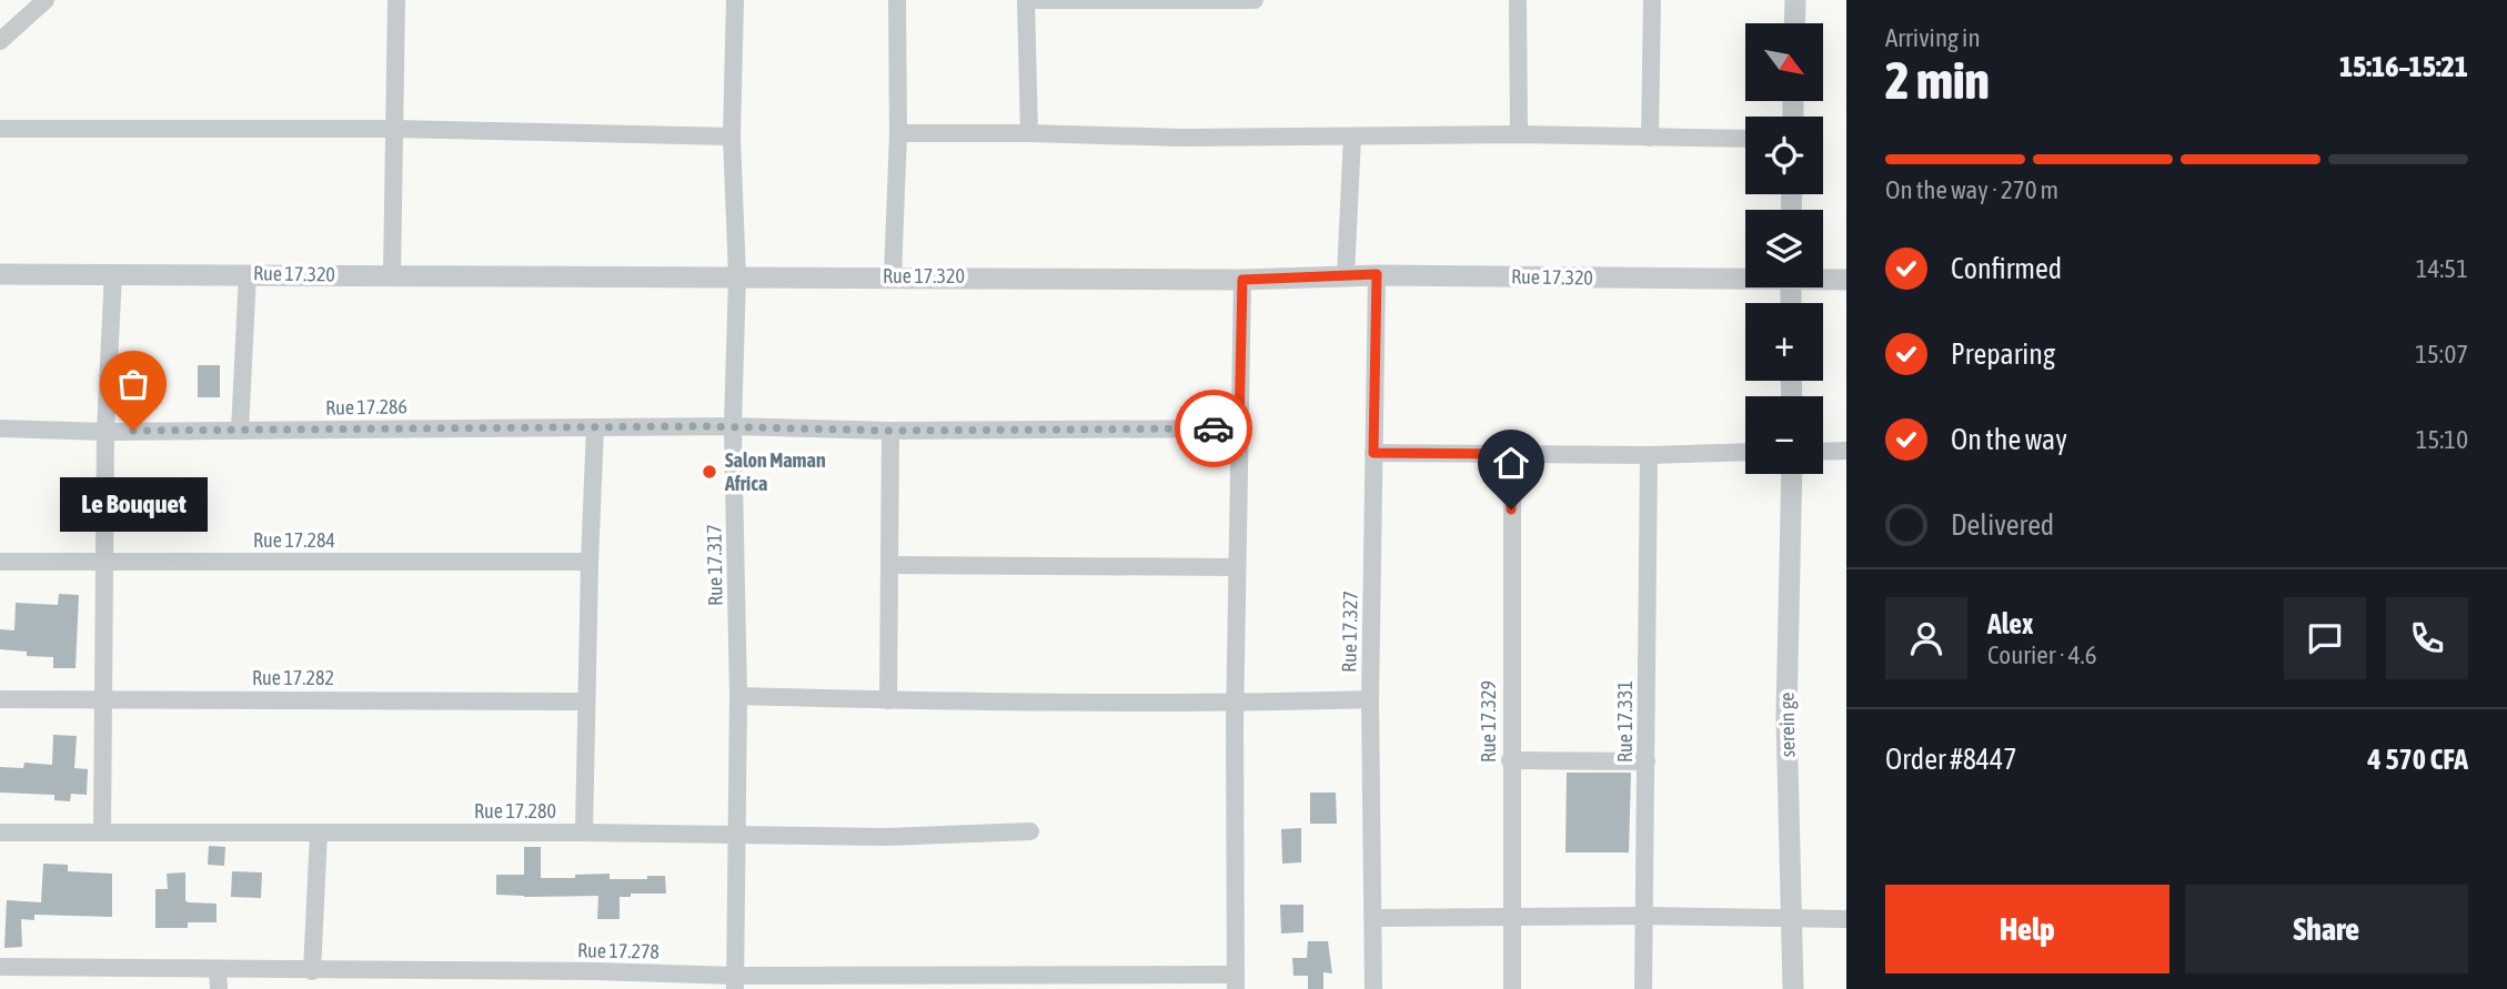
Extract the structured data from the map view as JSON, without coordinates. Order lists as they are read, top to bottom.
{
  "streets": {
    "street": [
      "Rue 17.320",
      "Rue 17.286",
      "Rue 17.284",
      "Rue 17.317",
      "Rue 17.327",
      "Rue 17.282",
      "Rue 17.329",
      "Rue 17.331",
      "serein ge",
      "Rue 17.280",
      "Rue 17.278"
    ]
  },
  "crossings": [
    ["Rue 17.320", "Rue 17.317"],
    ["Rue 17.320", "Rue 17.327"],
    ["Rue 17.286", "Rue 17.317"],
    ["Rue 17.317", "Rue 17.280"],
    ["Rue 17.317", "Rue 17.278"]
  ],
  "places": ["Le Bouquet", "Salon Maman Africa"],
  "north": "bottom right",
  "page": {
    "heading": ["2 min", "Arriving in", "15:16–15:21"],
    "panel": [
      "Alex",
      "Courier · 4.6",
      "Order #8447",
      "4 570 CFA"
    ],
    "map_buttons": ["+", "−"],
    "bar": "On the way · 270 m",
    "list": [
      ["Confirmed", "14:51"],
      ["Preparing", "15:07"],
      ["On the way", "15:10"],
      "Delivered"
    ],
    "bubble": "Le Bouquet",
    "buttons": ["Help", "Share"]
  }
}
